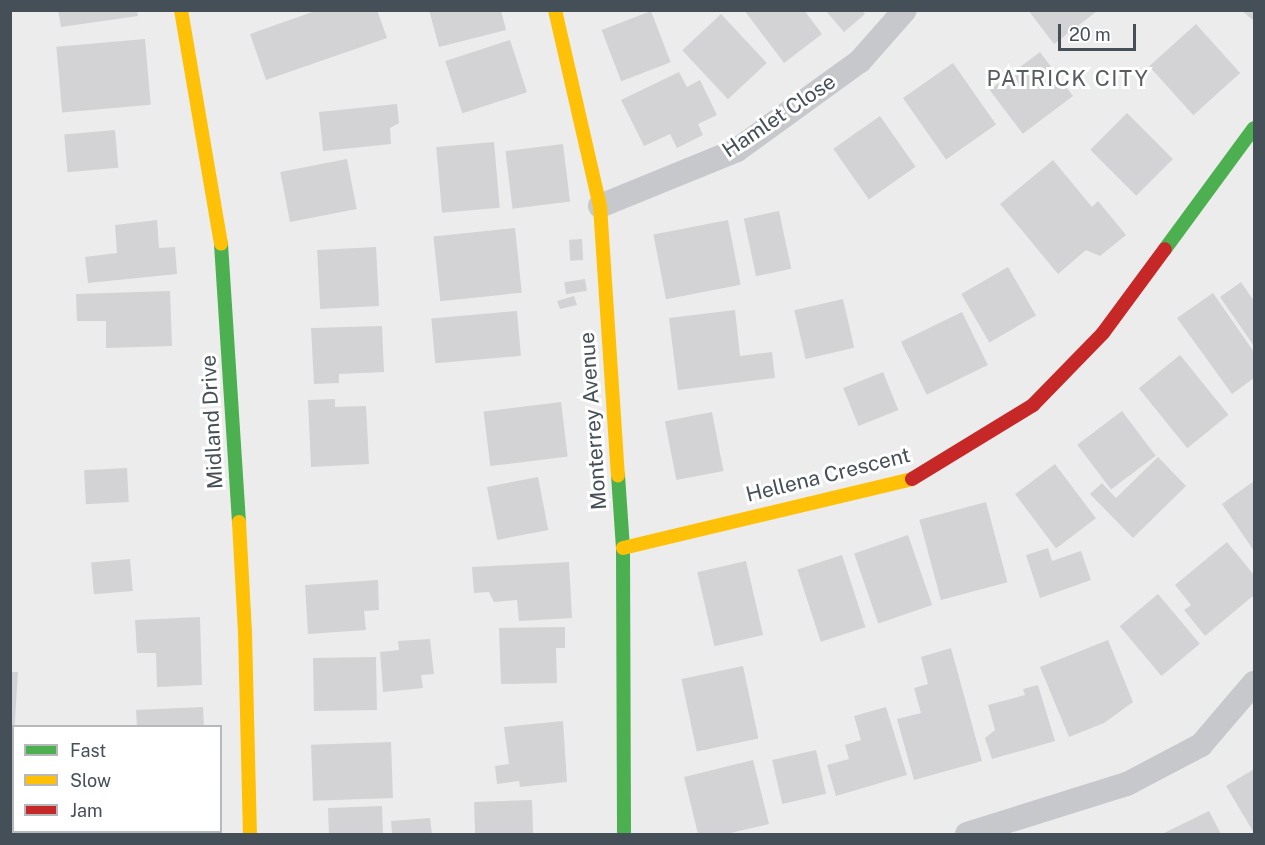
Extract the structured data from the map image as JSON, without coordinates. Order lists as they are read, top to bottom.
{
  "streets": {
    "street": [
      "Hamlet Close",
      "Monterrey Avenue",
      "Midland Drive",
      "Hellena Crescent"
    ]
  },
  "crossings": [
    ["Hamlet Close", "Monterrey Avenue"],
    ["Monterrey Avenue", "Hellena Crescent"]
  ],
  "districts": ["PATRICK CITY"],
  "legend": ["Fast", "Slow", "Jam"],
  "scale_bar": "20 m"
}
